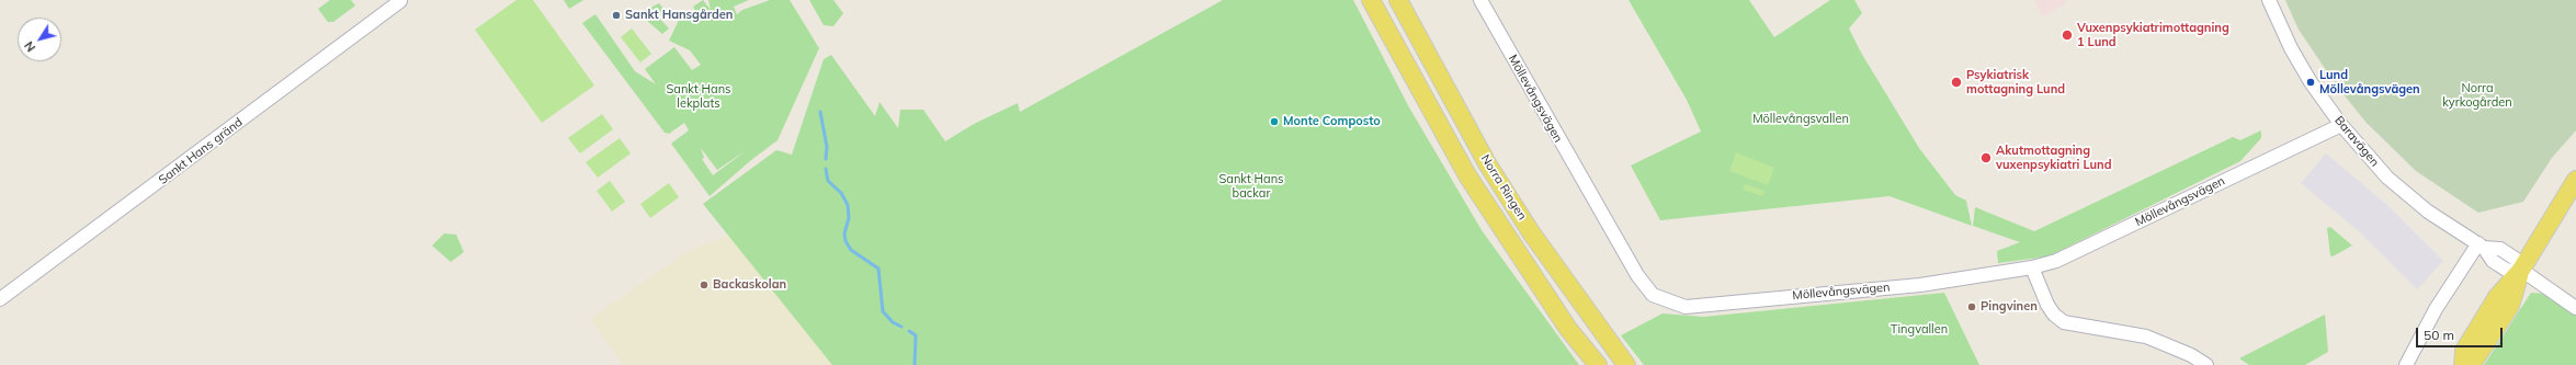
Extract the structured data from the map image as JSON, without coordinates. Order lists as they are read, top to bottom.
{
  "streets": {
    "main road": ["Norra Ringen"],
    "street": ["Möllevångsvägen", "Baravägen", "Sankt Hans gränd"]
  },
  "crossings": [
    ["Möllevångsvägen", "Baravägen"]
  ],
  "parks": [
    "Norra kyrkogården",
    "Sankt Hans lekplats",
    "Möllevångsvallen",
    "Sankt Hans backar",
    "Tingvallen"
  ],
  "places": [
    "Sankt Hansgården",
    "Vuxenpsykiatrimottagning 1 Lund",
    "Psykiatrisk mottagning Lund",
    "Lund Möllevångsvägen",
    "Monte Composto",
    "Akutmottagning vuxenpsykiatri Lund",
    "Backaskolan",
    "Pingvinen"
  ],
  "scale_bar": "50 m",
  "north": "bottom left"
}
